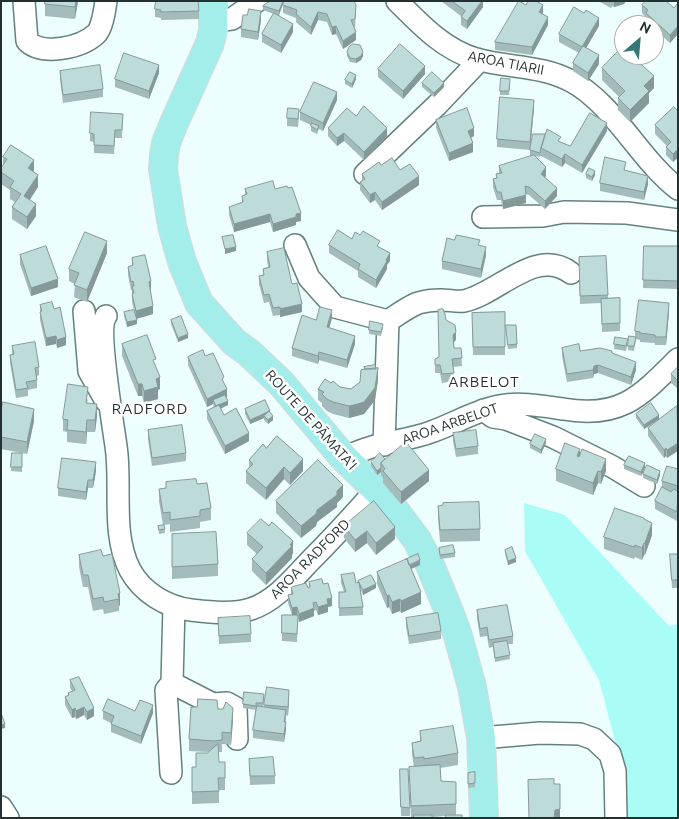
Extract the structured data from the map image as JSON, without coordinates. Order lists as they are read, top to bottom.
{
  "streets": {
    "main road": ["ROUTE DE PĀMATA'I"],
    "street": ["AROA TIARII", "AROA ARBELOT", "AROA RADFORD"]
  },
  "crossings": [
    ["ROUTE DE PĀMATA'I", "AROA ARBELOT"],
    ["ROUTE DE PĀMATA'I", "AROA RADFORD"]
  ],
  "districts": ["ARBELOT", "RADFORD"],
  "north": "top right"
}
